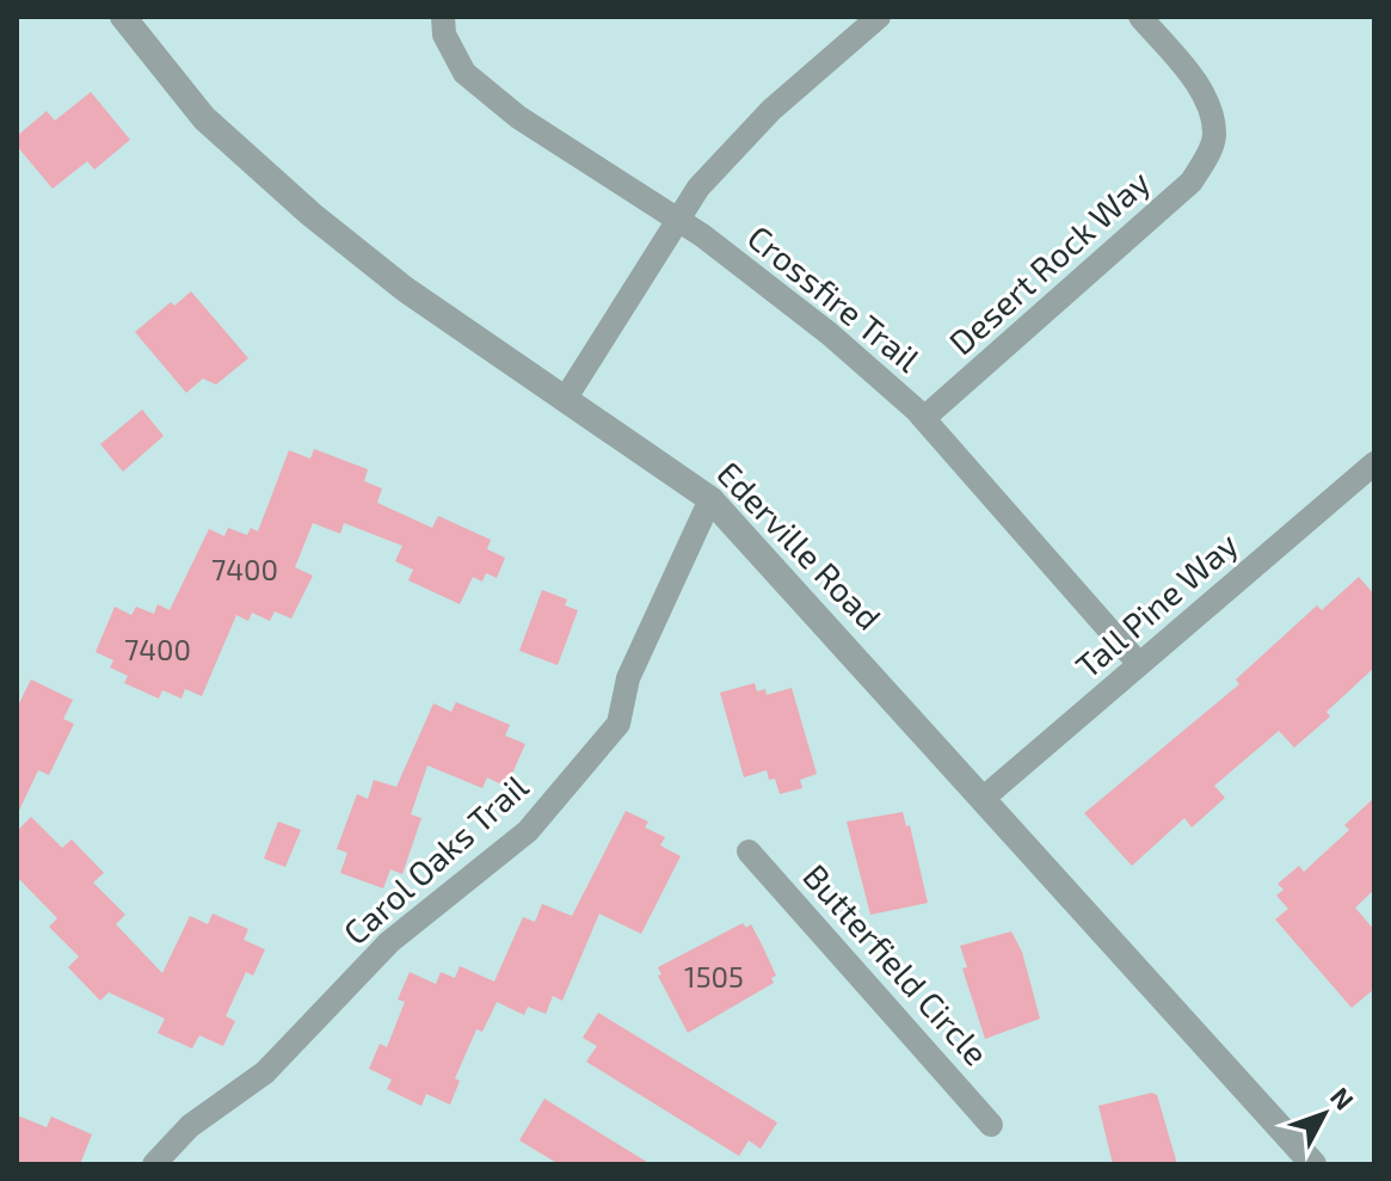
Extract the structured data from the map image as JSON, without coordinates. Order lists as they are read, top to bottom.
{
  "streets": {
    "street": [
      "Desert Rock Way",
      "Crossfire Trail",
      "Ederville Road",
      "Tall Pine Way",
      "Carol Oaks Trail",
      "Butterfield Circle"
    ]
  },
  "crossings": [
    ["Desert Rock Way", "Crossfire Trail"],
    ["Crossfire Trail", "Tall Pine Way"],
    ["Ederville Road", "Tall Pine Way"],
    ["Ederville Road", "Carol Oaks Trail"]
  ],
  "house_numbers": ["7400", "7400", "1505"],
  "north": "top right"
}
